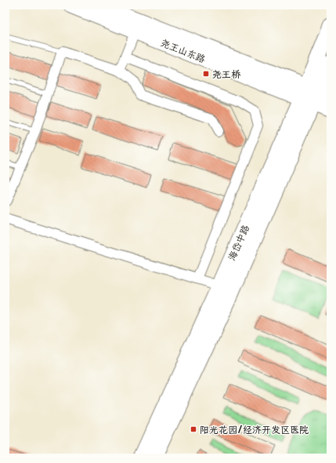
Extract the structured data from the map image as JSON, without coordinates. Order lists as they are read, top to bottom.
{
  "streets": {
    "main road": ["尧王山东路", "海岱中路"]
  },
  "crossings": [
    ["尧王山东路", "海岱中路"]
  ],
  "places": {
    "transit": ["尧王桥", "阳光花园/经济开发区医院"]
  }
}
